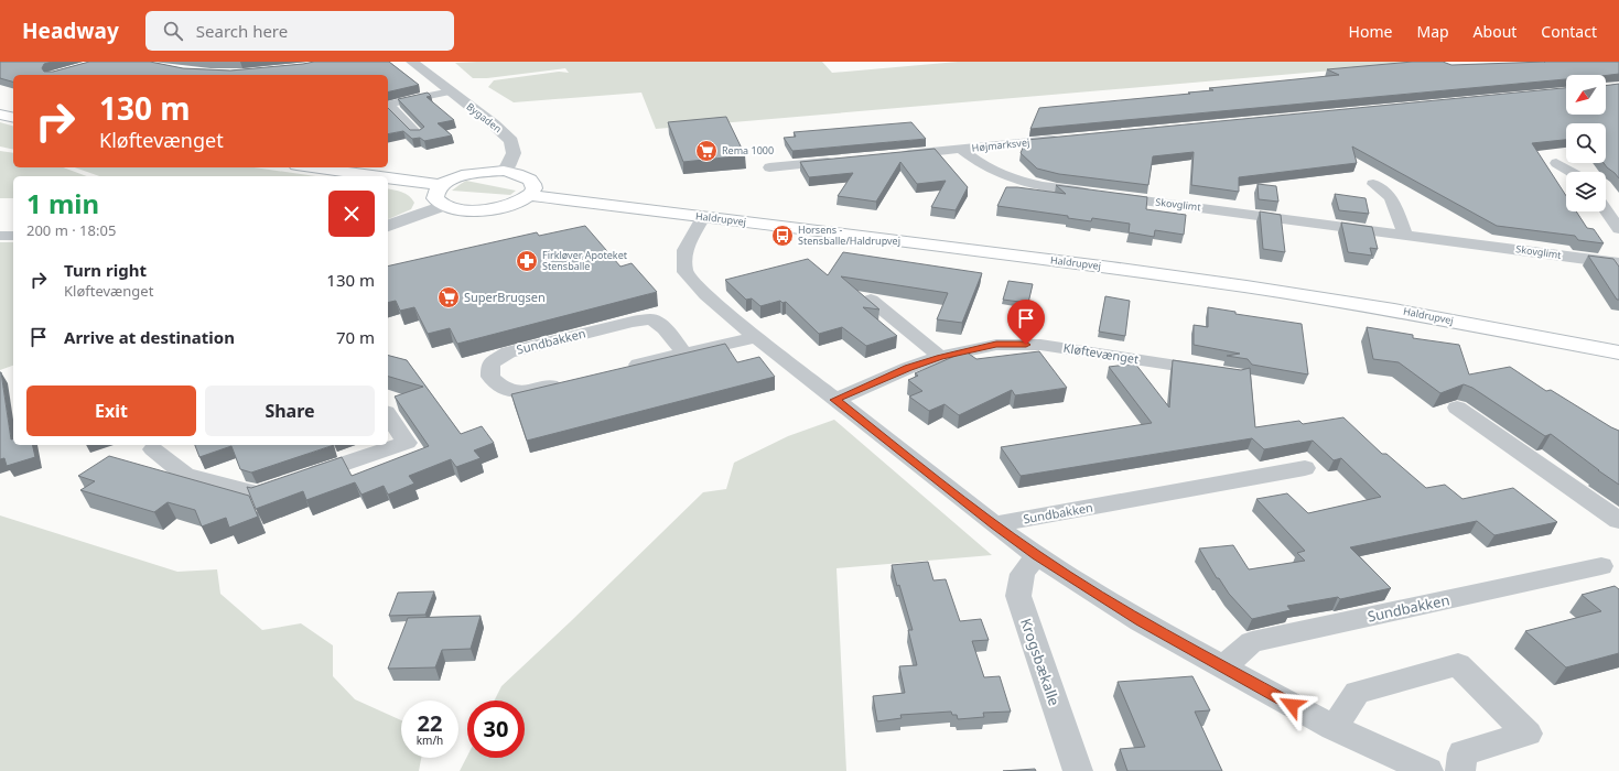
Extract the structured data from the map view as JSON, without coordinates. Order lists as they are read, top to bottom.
{
  "streets": {
    "main road": ["Haldrupvej"],
    "street": [
      "Bygaden",
      "Højmarksvej",
      "Skovglimt",
      "Sundbakken",
      "Kløftevænget",
      "Krogsbækalle"
    ]
  },
  "crossings": [
    ["Højmarksvej", "Skovglimt"],
    ["Haldrupvej", "Sundbakken"],
    ["Sundbakken", "Kløftevænget"],
    ["Sundbakken", "Krogsbækalle"]
  ],
  "places": {
    "supermarket": ["Rema 1000", "SuperBrugsen"],
    "bus stop": ["Horsens - Stensballe/Haldrupvej"],
    "pharmacy": ["Firkløver Apoteket Stensballe"]
  },
  "north": "bottom left",
  "page": {
    "header": "Headway",
    "search": "Search here",
    "nav": [
      "Home",
      "Map",
      "About",
      "Contact"
    ],
    "turn": ["130 m", "Kløftevænget"],
    "heading": ["1 min", "200 m · 18:05"],
    "list": [
      {
        "name": "Turn right",
        "note": "Kløftevænget",
        "value": "130 m"
      },
      {
        "name": "Arrive at destination",
        "value": "70 m"
      }
    ],
    "buttons": ["Exit", "Share"],
    "speed": "22 km/h",
    "limit": "30"
  }
}
